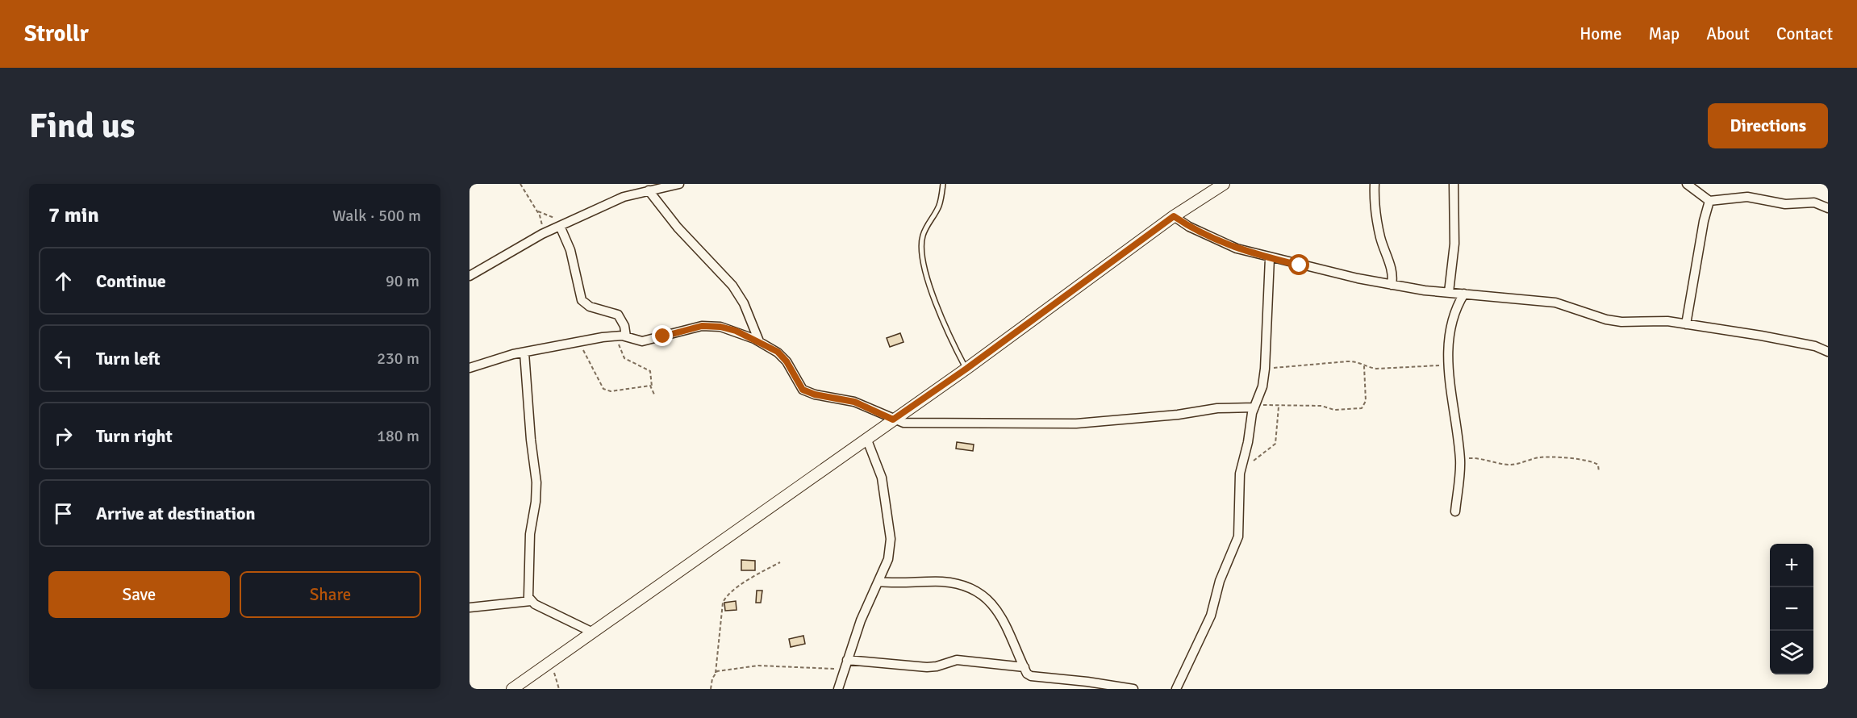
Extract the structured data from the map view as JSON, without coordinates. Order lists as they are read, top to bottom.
{
  "page": {
    "header": "Strollr",
    "nav": [
      "Home",
      "Map",
      "About",
      "Contact"
    ],
    "buttons": [
      "Directions",
      ["Save", "Share"]
    ],
    "title": "Find us",
    "heading": ["7 min", "Walk · 500 m"],
    "list": [
      ["Continue", "90 m"],
      ["Turn left", "230 m"],
      ["Turn right", "180 m"],
      "Arrive at destination"
    ],
    "map_buttons": ["+", "−"]
  }
}
